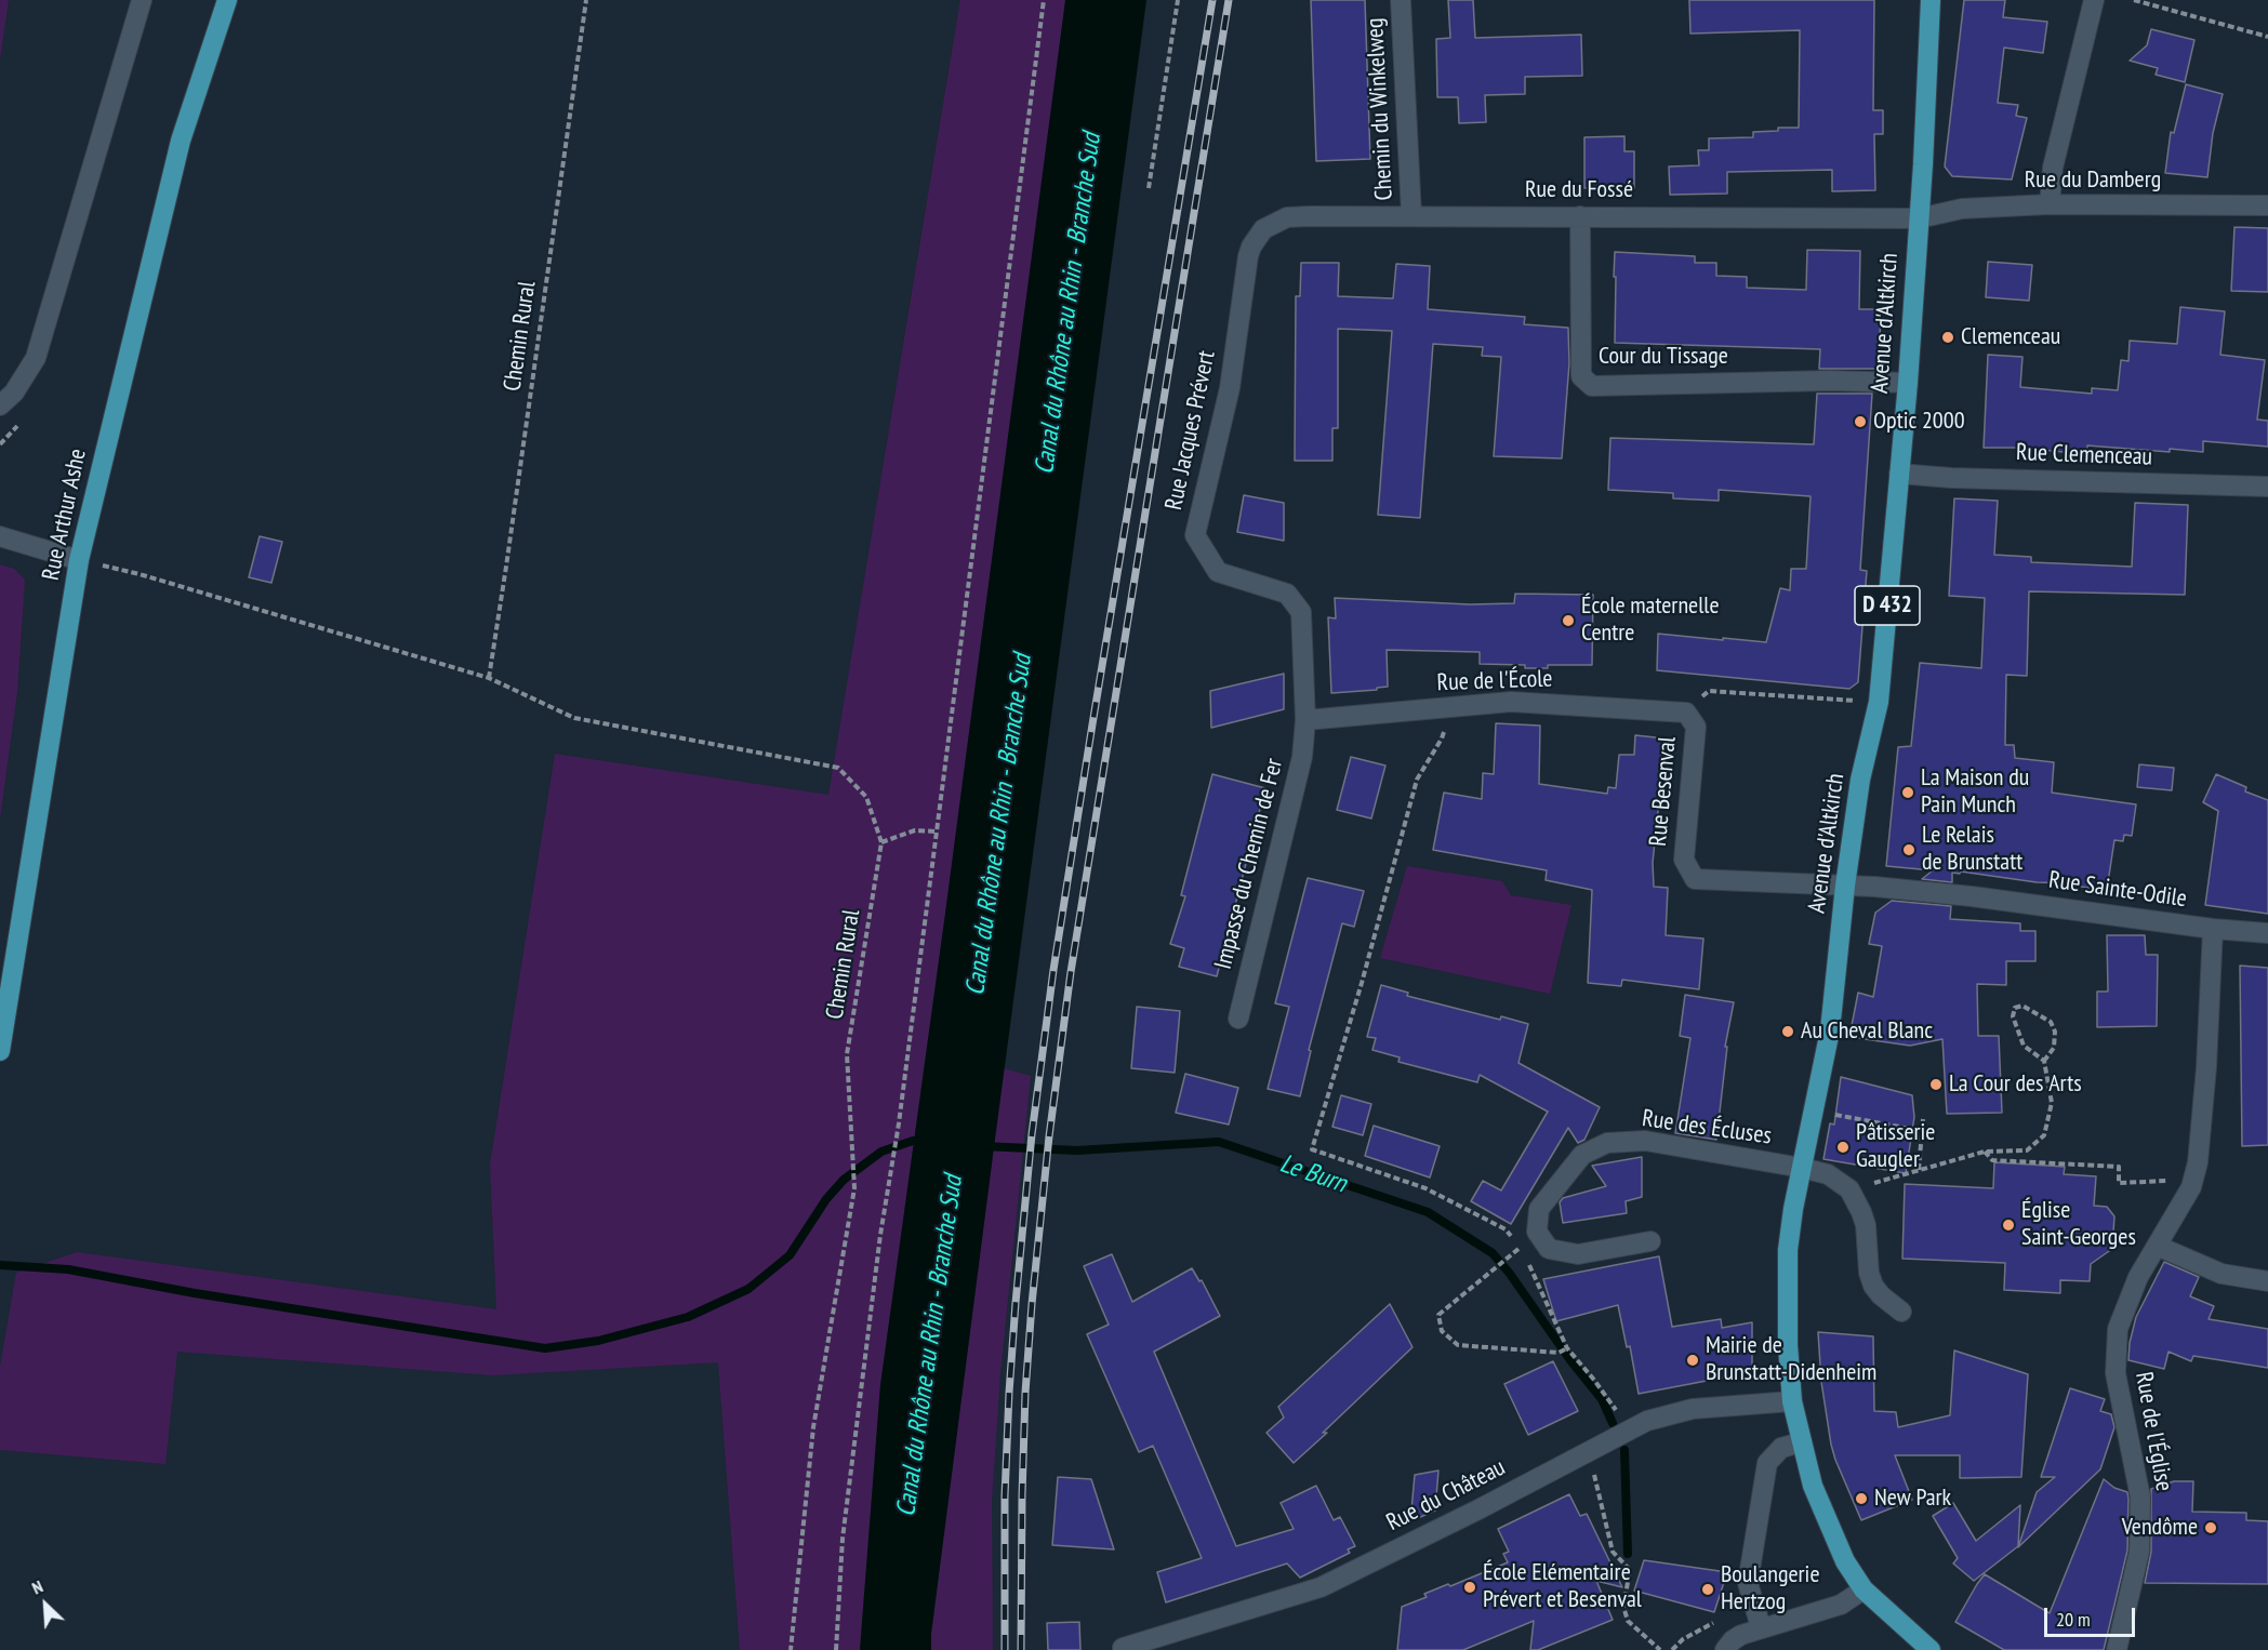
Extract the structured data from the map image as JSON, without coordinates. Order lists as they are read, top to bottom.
{
  "streets": {
    "main road": ["Avenue d'Altkirch", "Rue Arthur Ashe", "D 432"],
    "street": [
      "Chemin du Winkelweg",
      "Rue du Damberg",
      "Rue du Fossé",
      "Cour du Tissage",
      "Rue Jacques Prévert",
      "Rue Clemenceau",
      "Rue de l'École",
      "Rue Besenval",
      "Impasse du Chemin de Fer",
      "Rue Sainte-Odile",
      "Rue des Écluses",
      "Rue de l'Église",
      "Rue du Château"
    ],
    "path": ["Chemin Rural"]
  },
  "crossings": [
    ["Chemin du Winkelweg", "Rue du Fossé"],
    ["Rue du Damberg", "Rue du Fossé"],
    ["Rue du Damberg", "Avenue d'Altkirch"],
    ["Rue du Fossé", "Avenue d'Altkirch"],
    ["Rue du Fossé", "Cour du Tissage"],
    ["Rue du Fossé", "Rue Jacques Prévert"],
    ["Avenue d'Altkirch", "Cour du Tissage"],
    ["Avenue d'Altkirch", "Rue Clemenceau"],
    ["Avenue d'Altkirch", "Rue Besenval"],
    ["Avenue d'Altkirch", "Rue Sainte-Odile"],
    ["Avenue d'Altkirch", "Rue des Écluses"],
    ["Avenue d'Altkirch", "Rue du Château"],
    ["Chemin Rural", "Rue Arthur Ashe"],
    ["Rue Jacques Prévert", "Rue de l'École"],
    ["Rue Jacques Prévert", "Impasse du Chemin de Fer"],
    ["Rue de l'École", "Rue Besenval"],
    ["Rue de l'École", "Impasse du Chemin de Fer"],
    ["Rue Besenval", "Rue Sainte-Odile"],
    ["Rue Sainte-Odile", "Rue de l'Église"]
  ],
  "water": ["Canal du Rhône au Rhin - Branche Sud", "Le Burn"],
  "places": [
    "Clemenceau",
    "Optic 2000",
    "École maternelle Centre",
    "La Maison du Pain Munch",
    "Le Relais de Brunstatt",
    "Au Cheval Blanc",
    "La Cour des Arts",
    "Pâtisserie Gaugler",
    "Église Saint-Georges",
    "Mairie de Brunstatt-Didenheim",
    "New Park",
    "Vendôme",
    "École Elémentaire Prévert et Besenval",
    "Boulangerie Hertzog"
  ],
  "scale_bar": "20 m",
  "north": "top left"
}
